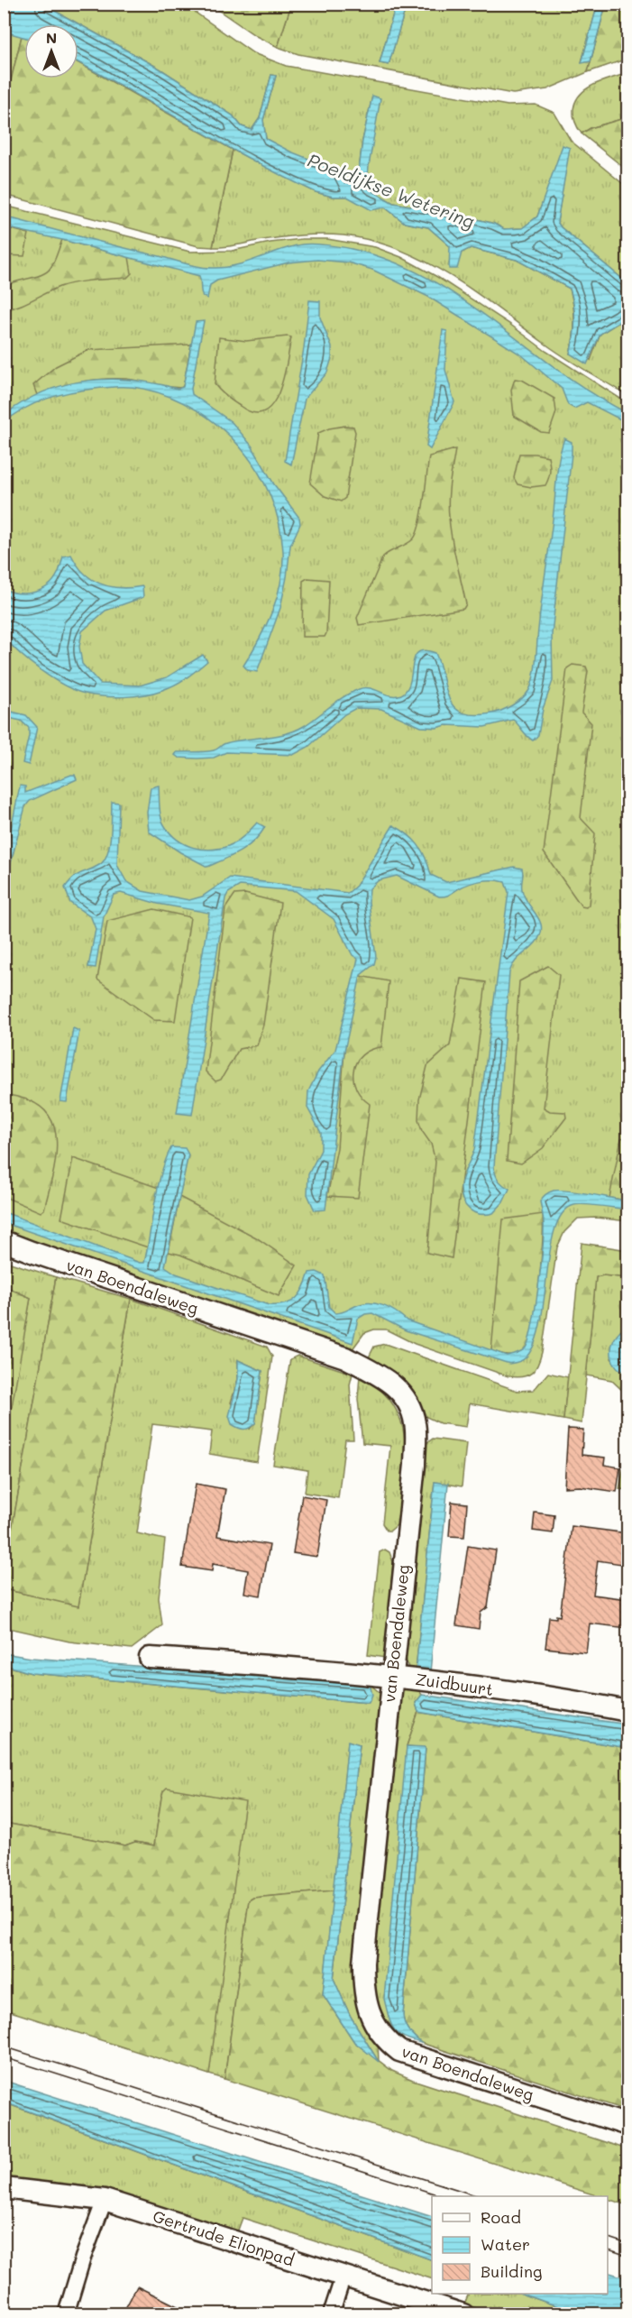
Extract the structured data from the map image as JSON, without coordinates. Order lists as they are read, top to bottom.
{
  "streets": {
    "street": ["van Boendaleweg", "Zuidbuurt", "Gertrude Elionpad"]
  },
  "crossings": [
    ["van Boendaleweg", "Zuidbuurt"]
  ],
  "water": ["Poeldijkse Wetering"],
  "legend": ["Road", "Water", "Building"],
  "north": "top"
}
